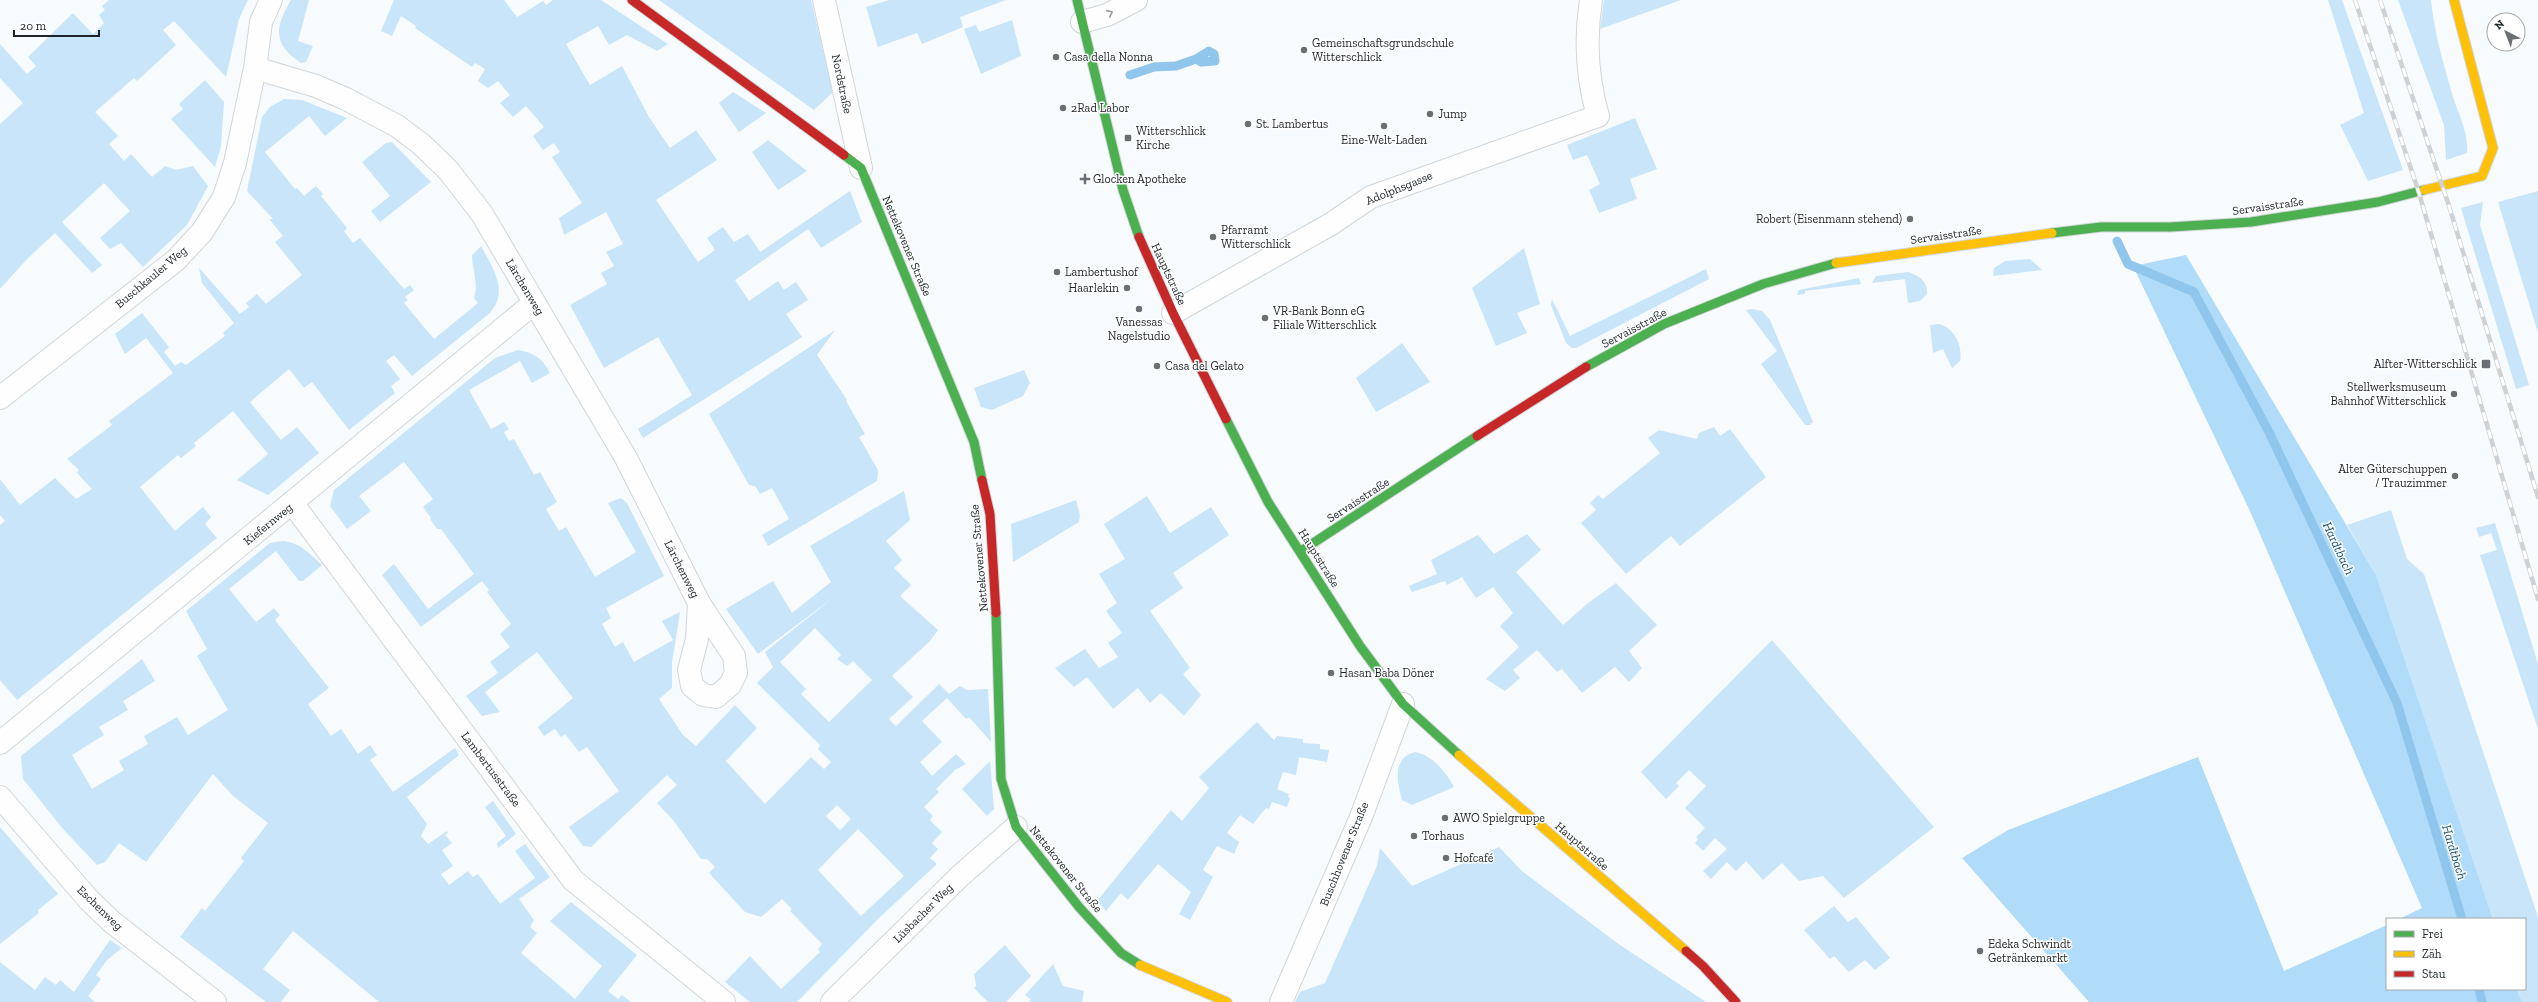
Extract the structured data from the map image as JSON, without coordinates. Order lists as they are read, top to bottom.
{
  "streets": {
    "street": [
      "Nordstraße",
      "Adolphsgasse",
      "Servaisstraße",
      "Nettekovener Straße",
      "Hauptstraße",
      "Buschkauler Weg",
      "Lärchenweg",
      "Kiefernweg",
      "Lambertusstraße",
      "Buschhovener Straße",
      "Eschenweg",
      "Lüsbacher Weg"
    ]
  },
  "crossings": [
    ["Nordstraße", "Nettekovener Straße"],
    ["Adolphsgasse", "Hauptstraße"],
    ["Servaisstraße", "Hauptstraße"],
    ["Nettekovener Straße", "Lüsbacher Weg"],
    ["Hauptstraße", "Buschhovener Straße"],
    ["Buschkauler Weg", "Lärchenweg"],
    ["Lärchenweg", "Kiefernweg"],
    ["Kiefernweg", "Lambertusstraße"]
  ],
  "water": ["Hardtbach"],
  "places": {
    "other": [
      "Gemeinschaftsgrundschule Witterschlick",
      "Casa della Nonna",
      "2Rad Labor",
      "Jump",
      "St. Lambertus",
      "Eine-Welt-Laden",
      "Robert (Eisenmann stehend)",
      "Pfarramt Witterschlick",
      "Lambertushof",
      "Haarlekin",
      "Vanessas Nagelstudio",
      "VR-Bank Bonn eG Filiale Witterschlick",
      "Casa del Gelato",
      "Stellwerksmuseum Bahnhof Witterschlick",
      "Alter Güterschuppen / Trauzimmer",
      "Hasan Baba Döner",
      "AWO Spielgruppe",
      "Torhaus",
      "Hofcafé",
      "Edeka Schwindt Getränkemarkt"
    ],
    "transit": ["Witterschlick Kirche", "Alfter-Witterschlick"],
    "health": ["Glocken Apotheke"]
  },
  "legend": ["Frei", "Zäh", "Stau"],
  "scale_bar": "20 m",
  "north": "top left"
}
